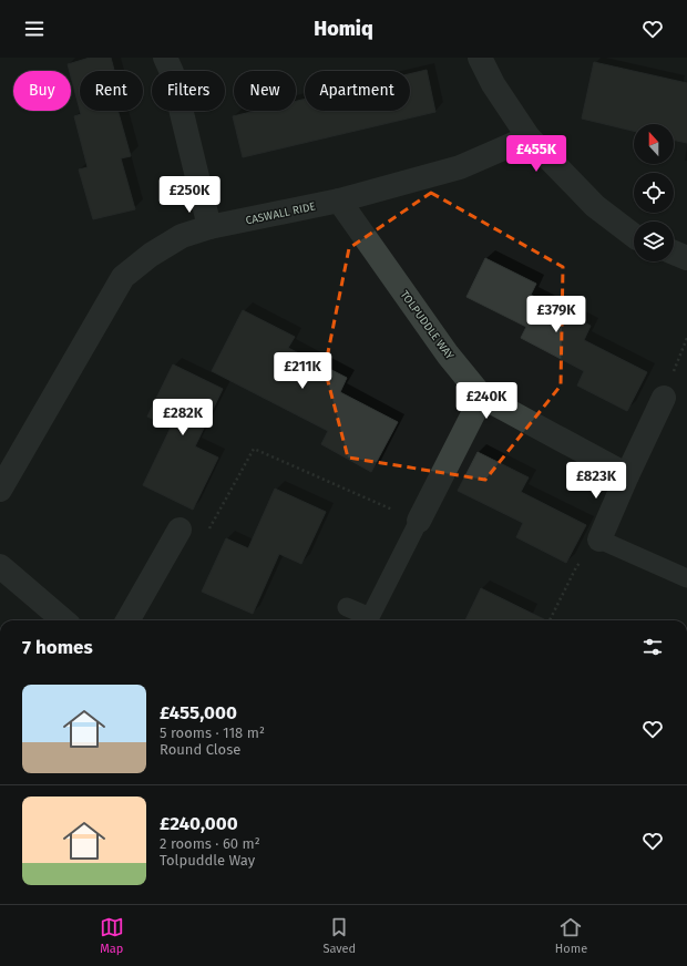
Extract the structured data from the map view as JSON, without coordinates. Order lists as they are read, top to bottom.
{
  "streets": {
    "street": ["CASWALL RIDE", "TOLPUDDLE WAY"]
  },
  "crossings": [
    ["CASWALL RIDE", "TOLPUDDLE WAY"]
  ],
  "north": "top",
  "page": {
    "header": "Homiq",
    "chip": [
      "Buy",
      "Rent",
      "Filters",
      "New",
      "Apartment"
    ],
    "price": [
      "£455K",
      "£250K",
      "£379K",
      "£211K",
      "£240K",
      "£282K",
      "£823K"
    ],
    "heading": "7 homes",
    "list": [
      {
        "name": "£455,000",
        "note": "5 rooms · 118 m² · Round Close"
      },
      {
        "name": "£240,000",
        "note": "2 rooms · 60 m² · Tolpuddle Way"
      }
    ],
    "tabs": ["Map", "Saved", "Home"]
  }
}
